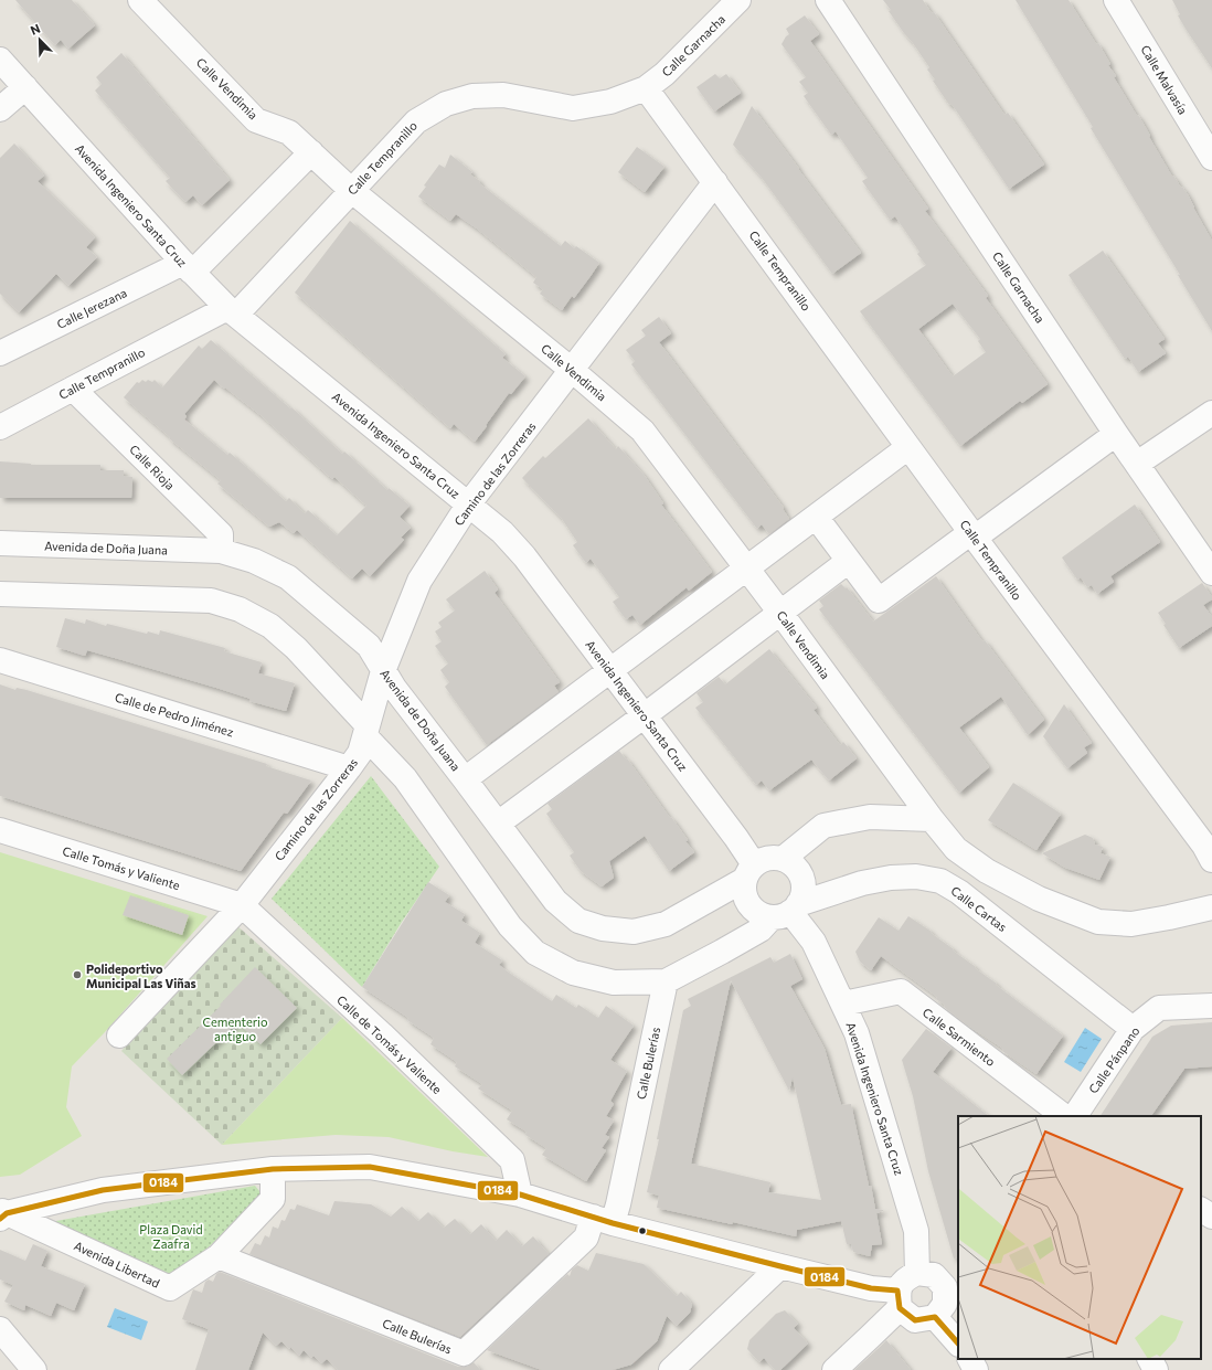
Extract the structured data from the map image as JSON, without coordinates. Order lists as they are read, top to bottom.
{
  "streets": {
    "street": [
      "Calle Garnacha",
      "Calle Malvasía",
      "Calle Vendimia",
      "Calle Tempranillo",
      "Avenida Ingeniero Santa Cruz",
      "Calle Jerezana",
      "Calle Rioja",
      "Camino de las Zorreras",
      "Avenida de Doña Juana",
      "Calle de Pedro Jiménez",
      "Calle Tomás y Valiente",
      "Calle Cartas",
      "Calle Sarmiento",
      "Calle de Tomás y Valiente",
      "Calle Pánpano",
      "Calle Bulerías",
      "Avenida Libertad"
    ]
  },
  "crossings": [
    ["Calle Garnacha", "Calle Tempranillo"],
    ["Calle Vendimia", "Calle Tempranillo"],
    ["Calle Vendimia", "Calle Jerezana"],
    ["Calle Vendimia", "Camino de las Zorreras"],
    ["Calle Tempranillo", "Avenida Ingeniero Santa Cruz"],
    ["Calle Tempranillo", "Calle Rioja"],
    ["Calle Tempranillo", "Camino de las Zorreras"],
    ["Avenida Ingeniero Santa Cruz", "Calle Jerezana"],
    ["Avenida Ingeniero Santa Cruz", "Camino de las Zorreras"],
    ["Avenida Ingeniero Santa Cruz", "Avenida de Doña Juana"],
    ["Avenida Ingeniero Santa Cruz", "Calle Cartas"],
    ["Avenida Ingeniero Santa Cruz", "Calle Sarmiento"],
    ["Avenida Ingeniero Santa Cruz", "Avenida Libertad"],
    ["Calle Rioja", "Avenida de Doña Juana"],
    ["Camino de las Zorreras", "Avenida de Doña Juana"],
    ["Camino de las Zorreras", "Calle de Pedro Jiménez"],
    ["Camino de las Zorreras", "Calle Tomás y Valiente"],
    ["Camino de las Zorreras", "Calle de Tomás y Valiente"],
    ["Avenida de Doña Juana", "Calle Cartas"],
    ["Calle Tomás y Valiente", "Calle de Tomás y Valiente"],
    ["Calle Cartas", "Calle Pánpano"],
    ["Calle de Tomás y Valiente", "Avenida Libertad"],
    ["Calle Bulerías", "Avenida Libertad"]
  ],
  "parks": ["Cementerio antiguo", "Plaza David Zaafra"],
  "places": ["Polideportivo Municipal Las Viñas"],
  "lines": ["transit line 0184"],
  "north": "top left"
}
